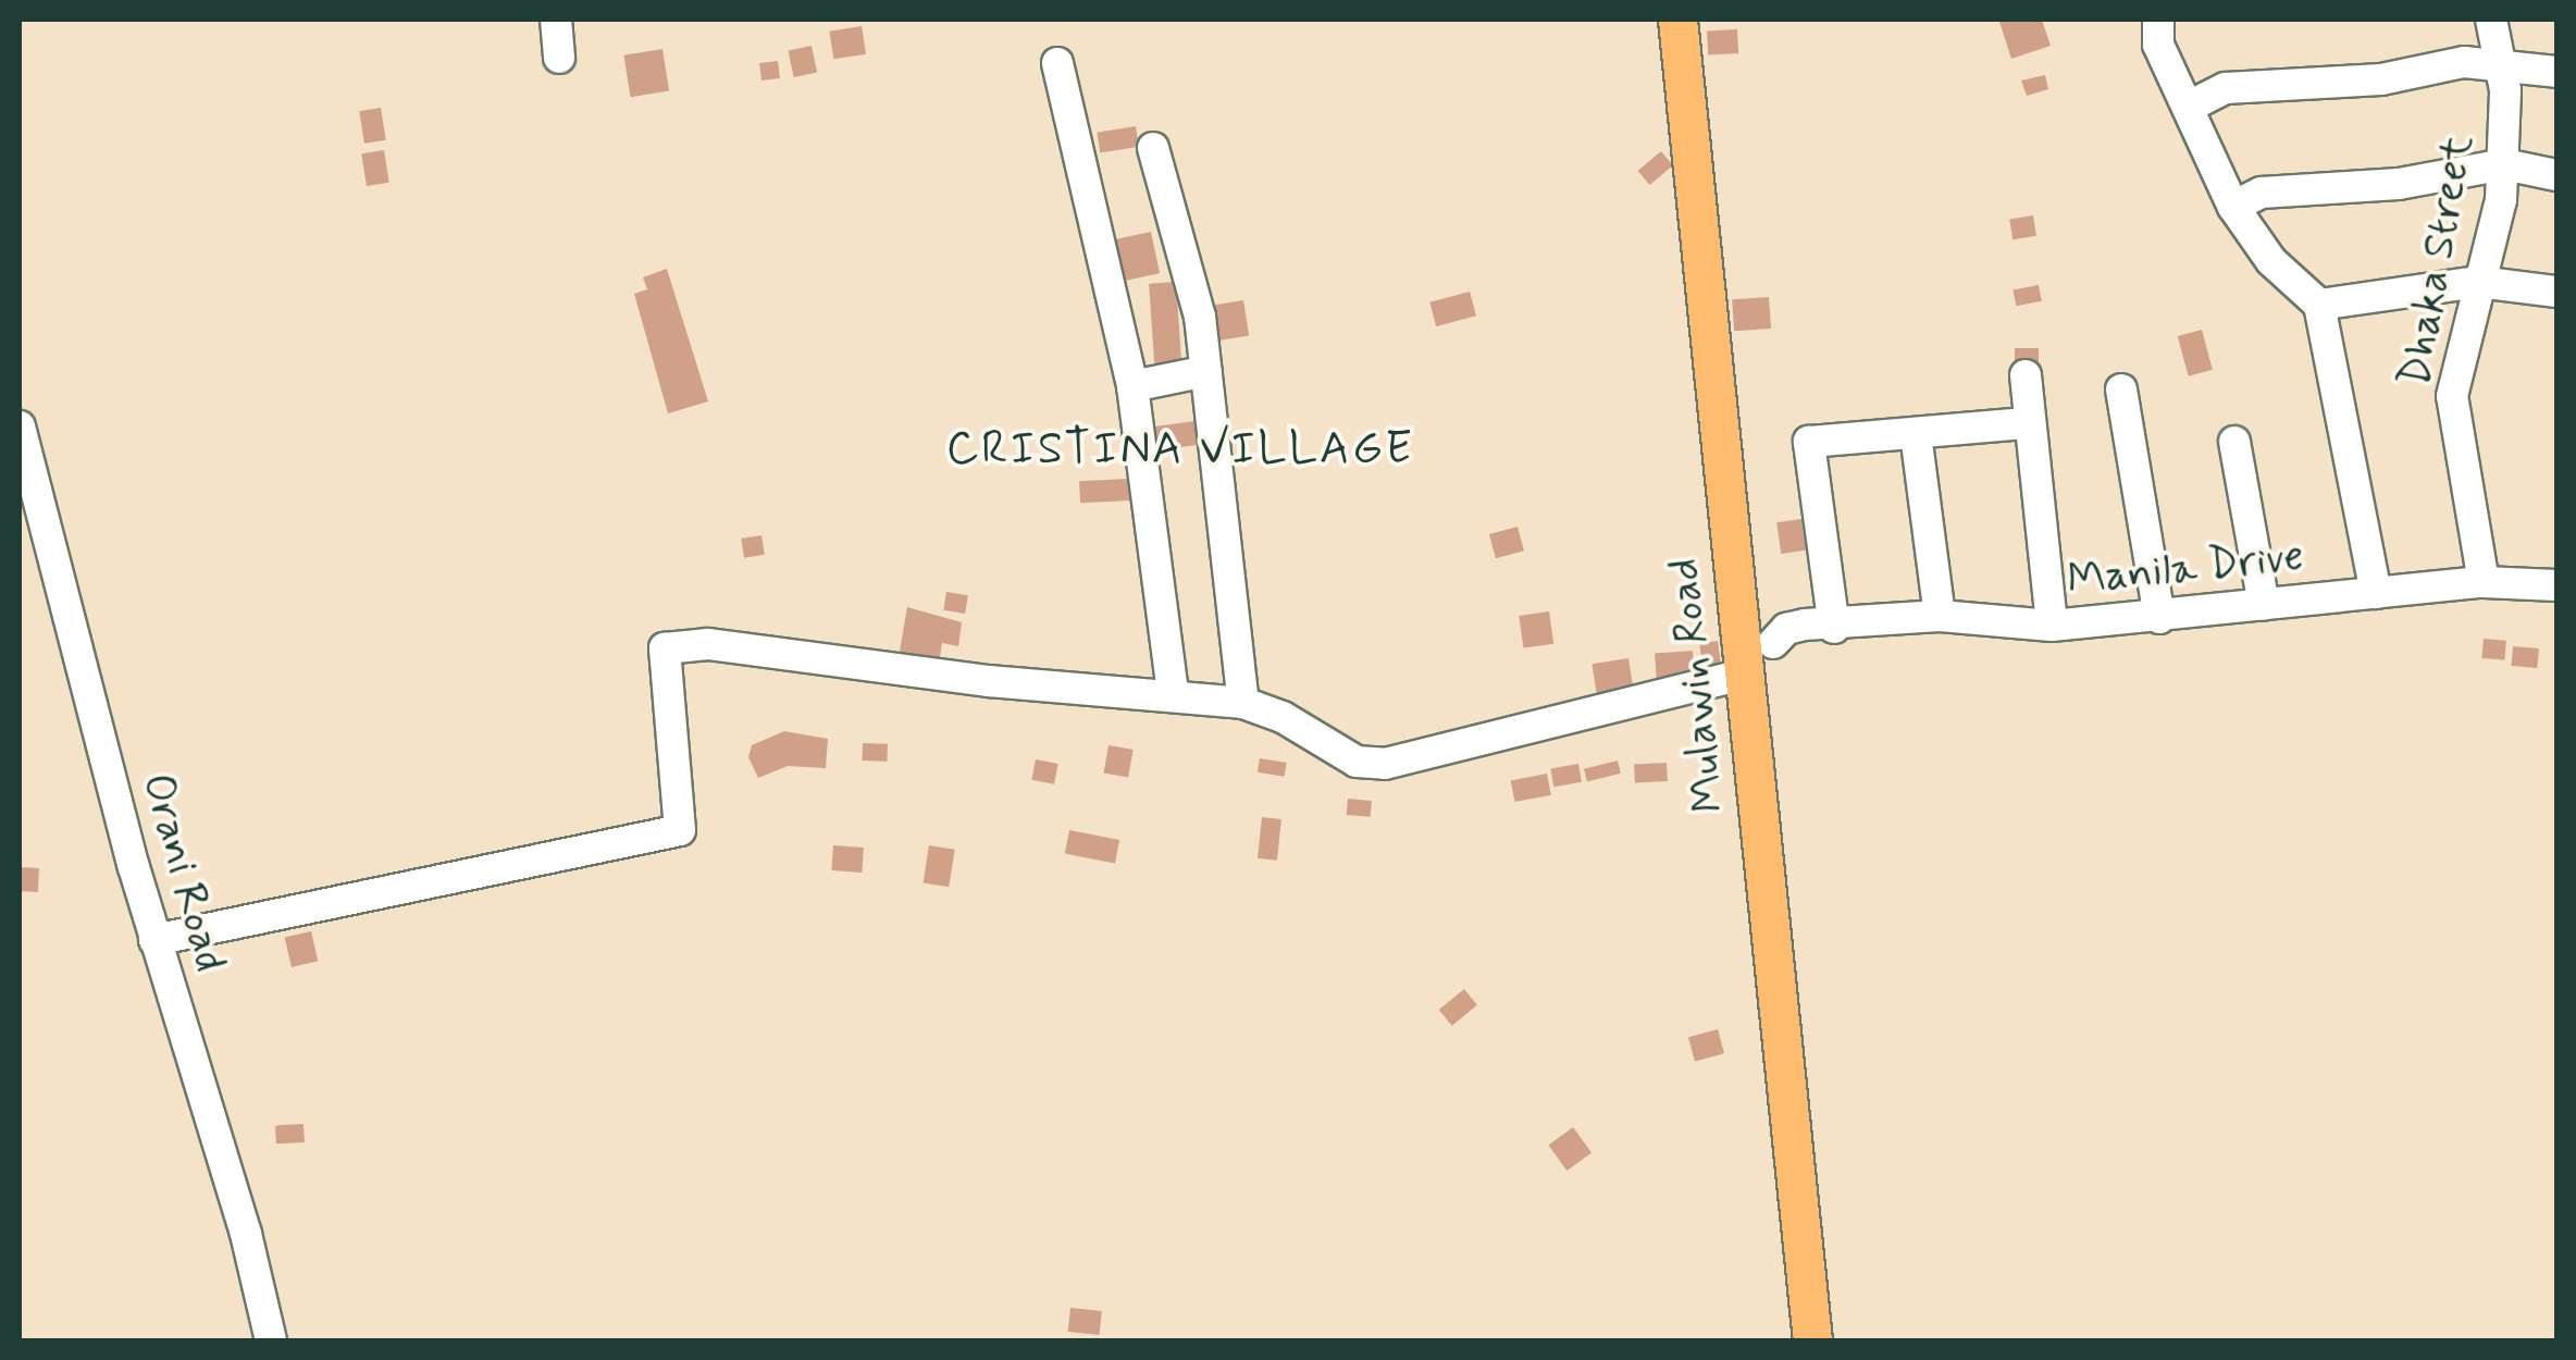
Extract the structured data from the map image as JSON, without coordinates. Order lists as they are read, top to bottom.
{
  "streets": {
    "main road": ["Mulawin Road"],
    "street": ["Dhaka Street", "Manila Drive", "Orani Road"]
  },
  "crossings": [
    ["Dhaka Street", "Manila Drive"],
    ["Manila Drive", "Mulawin Road"],
    ["Manila Drive", "Orani Road"]
  ],
  "districts": ["CRISTINA VILLAGE"]
}
